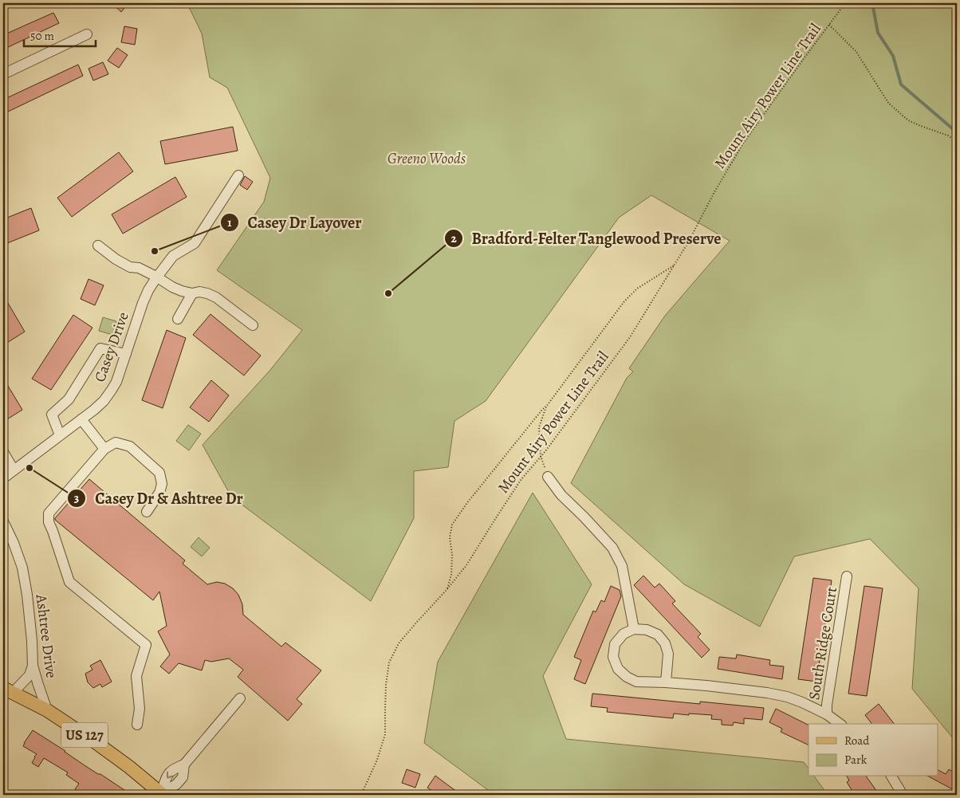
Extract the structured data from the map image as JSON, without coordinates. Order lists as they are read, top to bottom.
{
  "streets": {
    "main road": ["US 127"],
    "street": ["Casey Drive", "Ashtree Drive", "South Ridge Court"],
    "path": ["Mount Airy Power Line Trail"]
  },
  "crossings": [
    ["Ashtree Drive", "US 127"]
  ],
  "parks": ["Greeno Woods"],
  "places": ["Casey Dr Layover", "Bradford-Felter Tanglewood Preserve", "Casey Dr & Ashtree Dr"],
  "legend": ["Road", "Park"],
  "scale_bar": "50 m"
}
